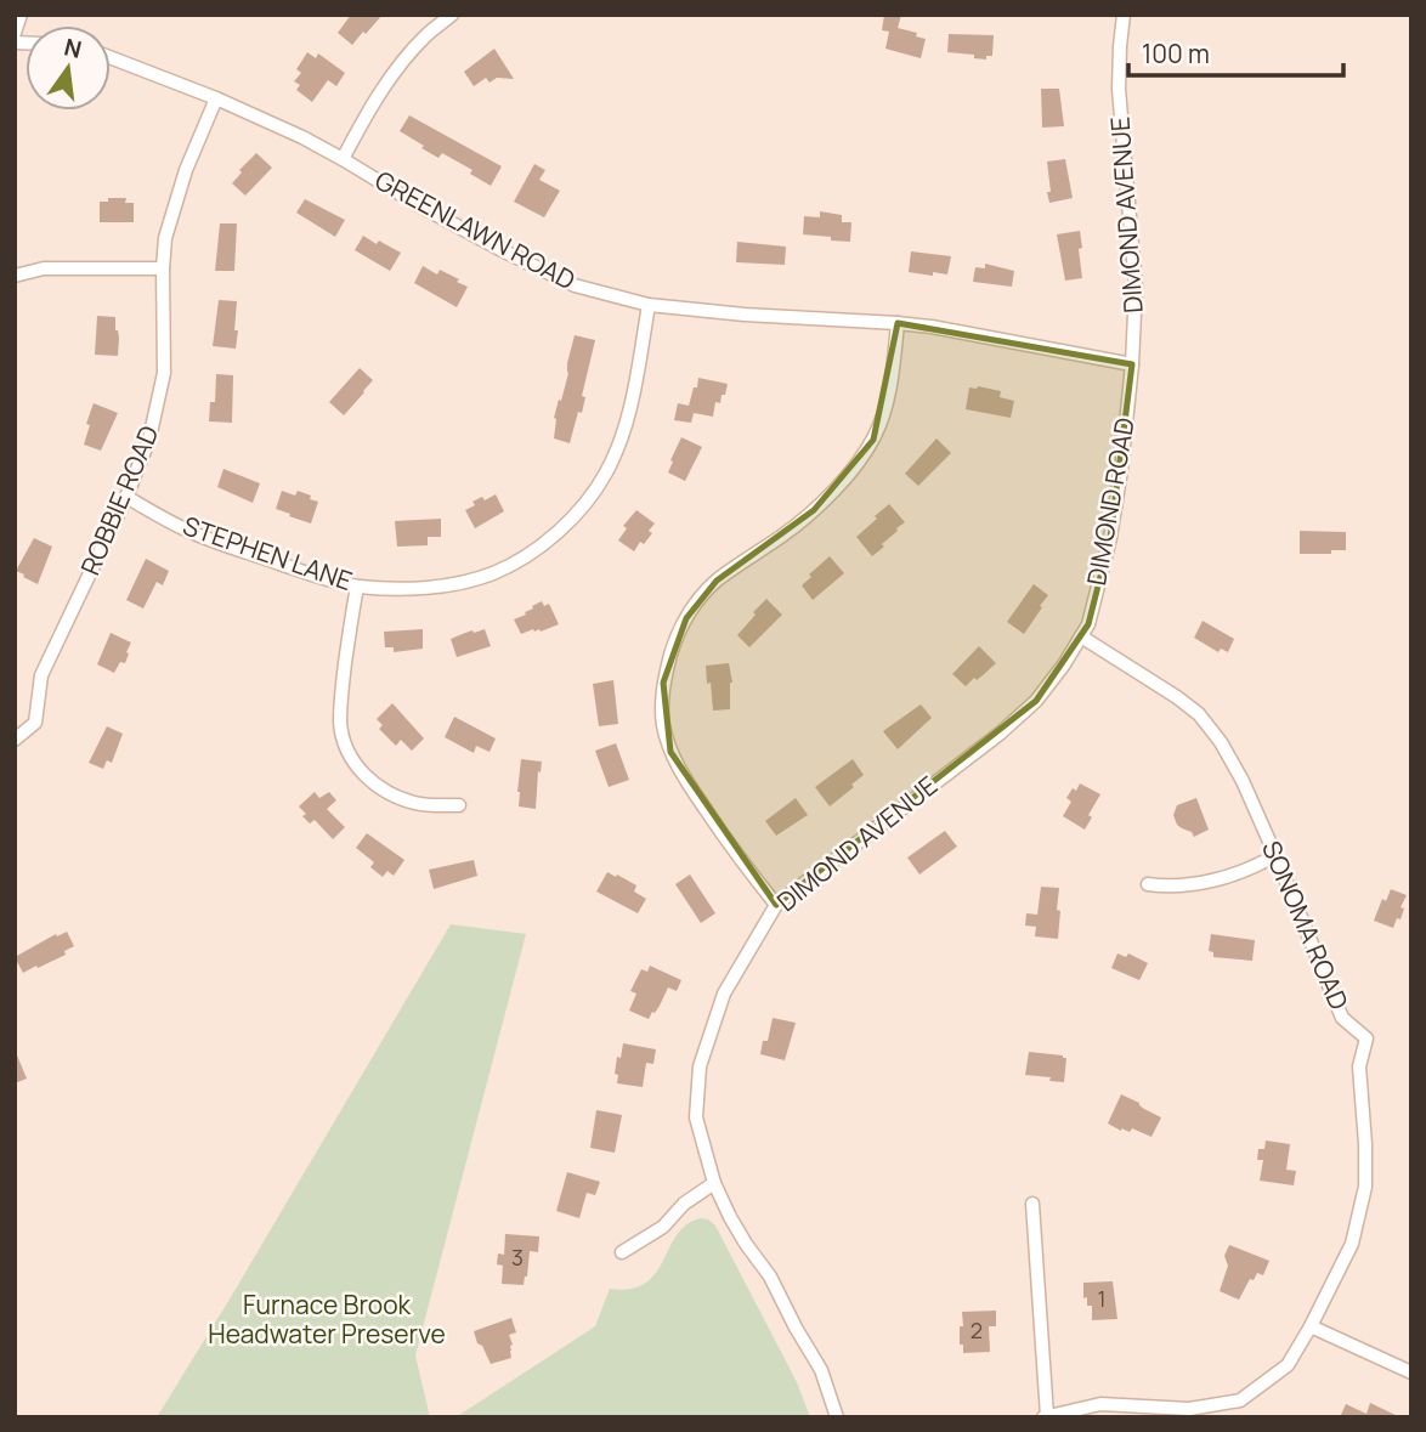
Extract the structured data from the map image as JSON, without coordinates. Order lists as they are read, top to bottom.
{
  "streets": {
    "street": [
      "DIMOND AVENUE",
      "GREENLAWN ROAD",
      "ROBBIE ROAD",
      "DIMOND ROAD",
      "STEPHEN LANE",
      "SONOMA ROAD"
    ]
  },
  "crossings": [
    ["DIMOND AVENUE", "GREENLAWN ROAD"],
    ["DIMOND AVENUE", "DIMOND ROAD"],
    ["DIMOND AVENUE", "SONOMA ROAD"],
    ["GREENLAWN ROAD", "ROBBIE ROAD"],
    ["GREENLAWN ROAD", "DIMOND ROAD"],
    ["GREENLAWN ROAD", "STEPHEN LANE"],
    ["ROBBIE ROAD", "STEPHEN LANE"],
    ["DIMOND ROAD", "SONOMA ROAD"]
  ],
  "parks": ["Furnace Brook Headwater Preserve"],
  "house_numbers": ["3", "1", "2"],
  "scale_bar": "100 m",
  "north": "top"
}
